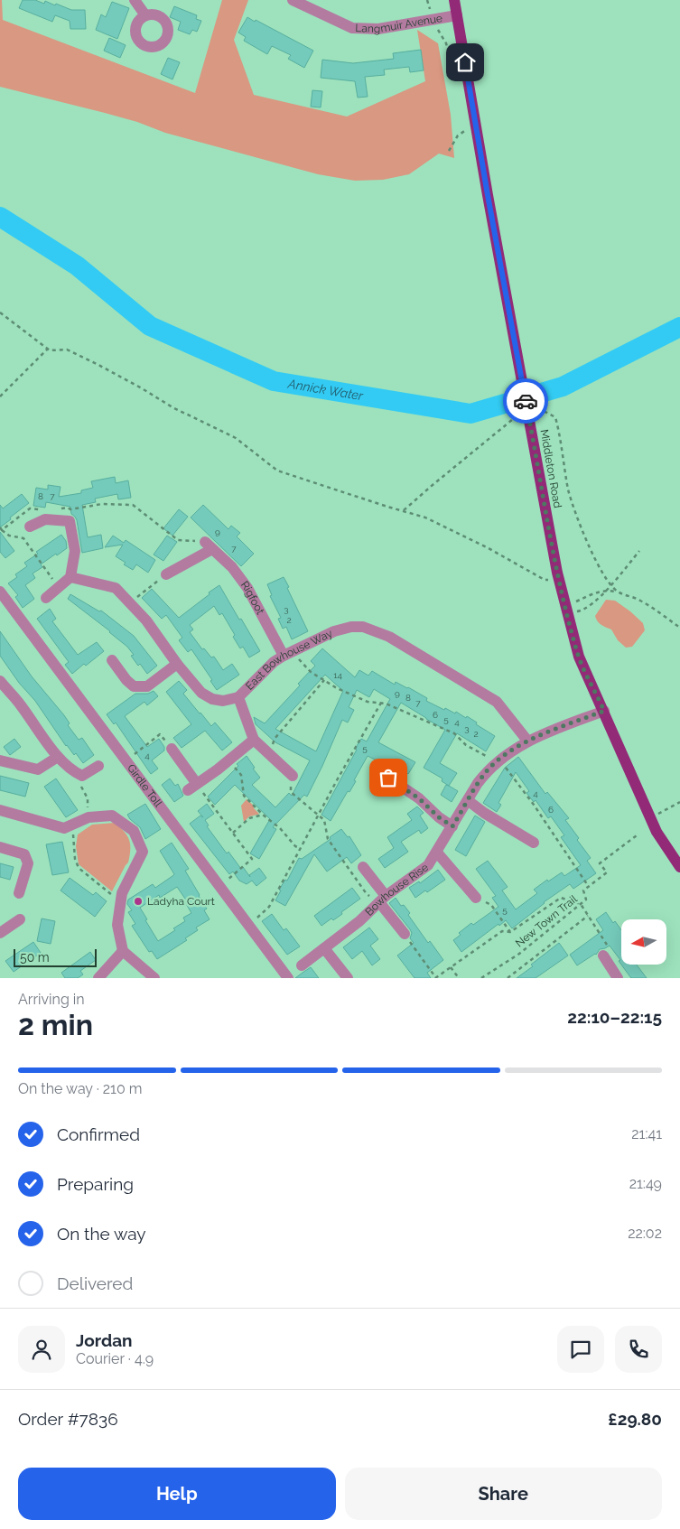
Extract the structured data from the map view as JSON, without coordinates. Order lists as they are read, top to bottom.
{
  "streets": {
    "main road": ["Middleton Road"],
    "street": [
      "Langmuir Avenue",
      "Rigfoot",
      "East Bowhouse Way",
      "Girdle Toll",
      "Bowhouse Rise"
    ],
    "path": ["New Town Trail"]
  },
  "crossings": [
    ["Langmuir Avenue", "Middleton Road"],
    ["Middleton Road", "Bowhouse Rise"],
    ["Rigfoot", "East Bowhouse Way"],
    ["East Bowhouse Way", "Bowhouse Rise"]
  ],
  "water": ["Annick Water"],
  "places": ["Ladyha Court"],
  "house_numbers": [
    "8",
    "7",
    "9",
    "7",
    "3",
    "2",
    "14",
    "9",
    "8",
    "7",
    "6",
    "5",
    "4",
    "3",
    "2",
    "5",
    "4",
    "4",
    "6",
    "5"
  ],
  "scale_bar": "50 m",
  "north": "left",
  "page": {
    "scale": "50 m",
    "heading": ["2 min", "Arriving in", "22:10–22:15"],
    "panel": [
      "Jordan",
      "Courier · 4.9",
      "Order #7836",
      "£29.80"
    ],
    "bar": "On the way · 210 m",
    "list": [
      ["Confirmed", "21:41"],
      ["Preparing", "21:49"],
      ["On the way", "22:02"],
      "Delivered"
    ],
    "buttons": ["Help", "Share"]
  }
}
